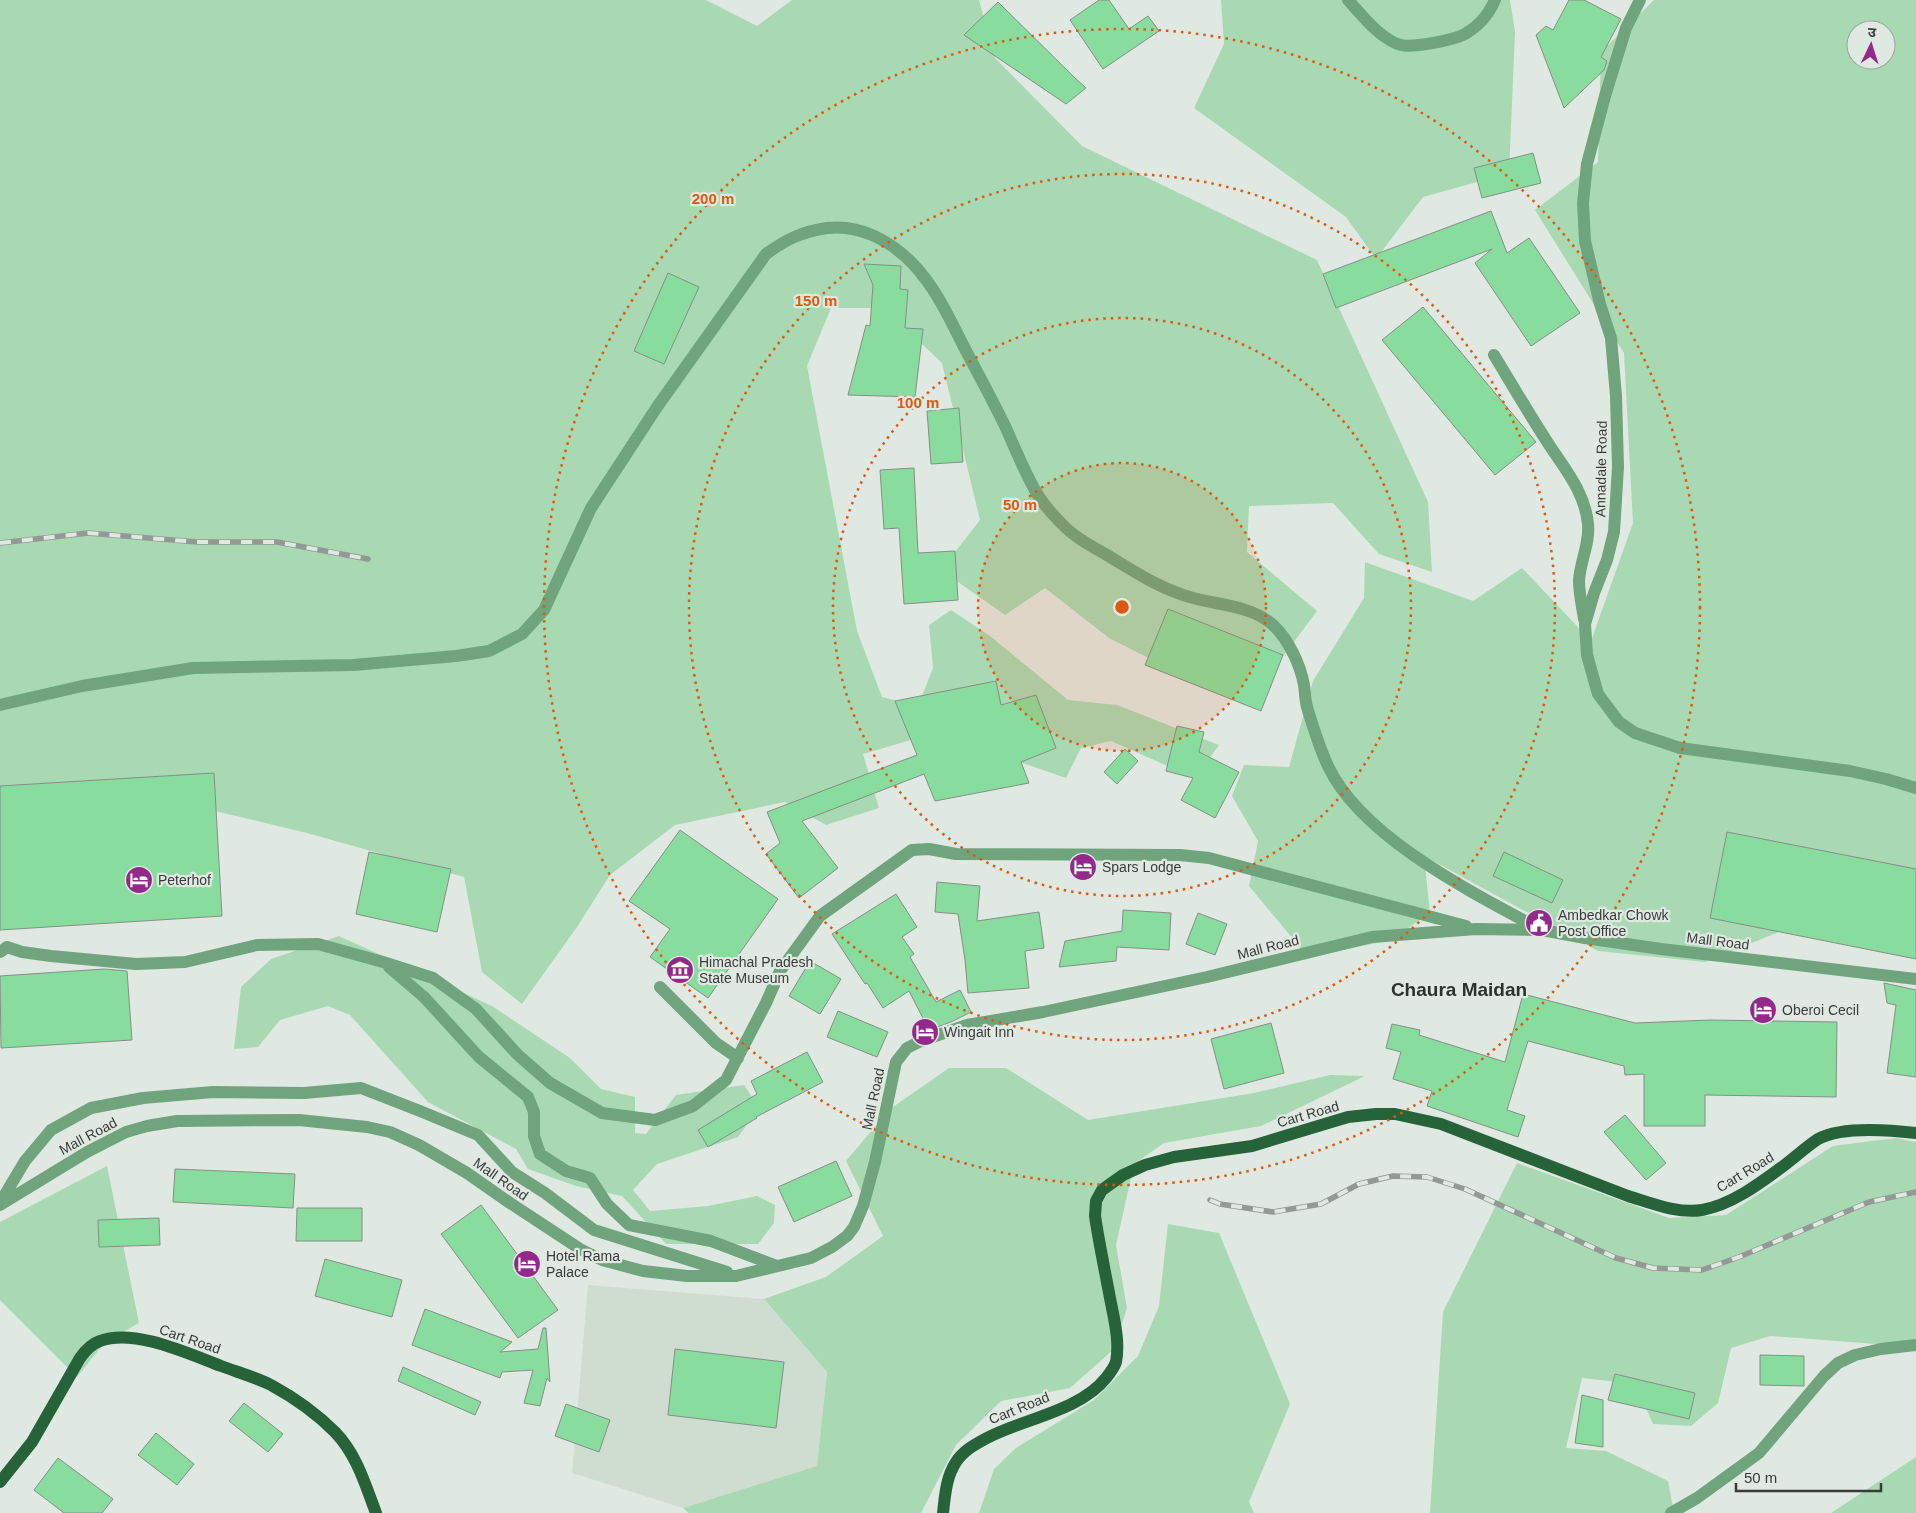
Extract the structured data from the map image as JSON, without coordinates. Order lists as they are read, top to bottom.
{
  "streets": {
    "main road": ["Cart Road"],
    "street": ["Annadale Road", "Mall Road"]
  },
  "districts": ["Chaura Maidan"],
  "places": {
    "hotel": [
      "Spars Lodge",
      "Peterhof",
      "Oberoi Cecil",
      "Wingait Inn",
      "Hotel Rama Palace"
    ],
    "public building": ["Ambedkar Chowk Post Office"],
    "museum": ["Himachal Pradesh State Museum"]
  },
  "scale_bar": "50 m",
  "north": "top",
  "rings": [
    "200 m",
    "150 m",
    "100 m",
    "50 m"
  ]
}
